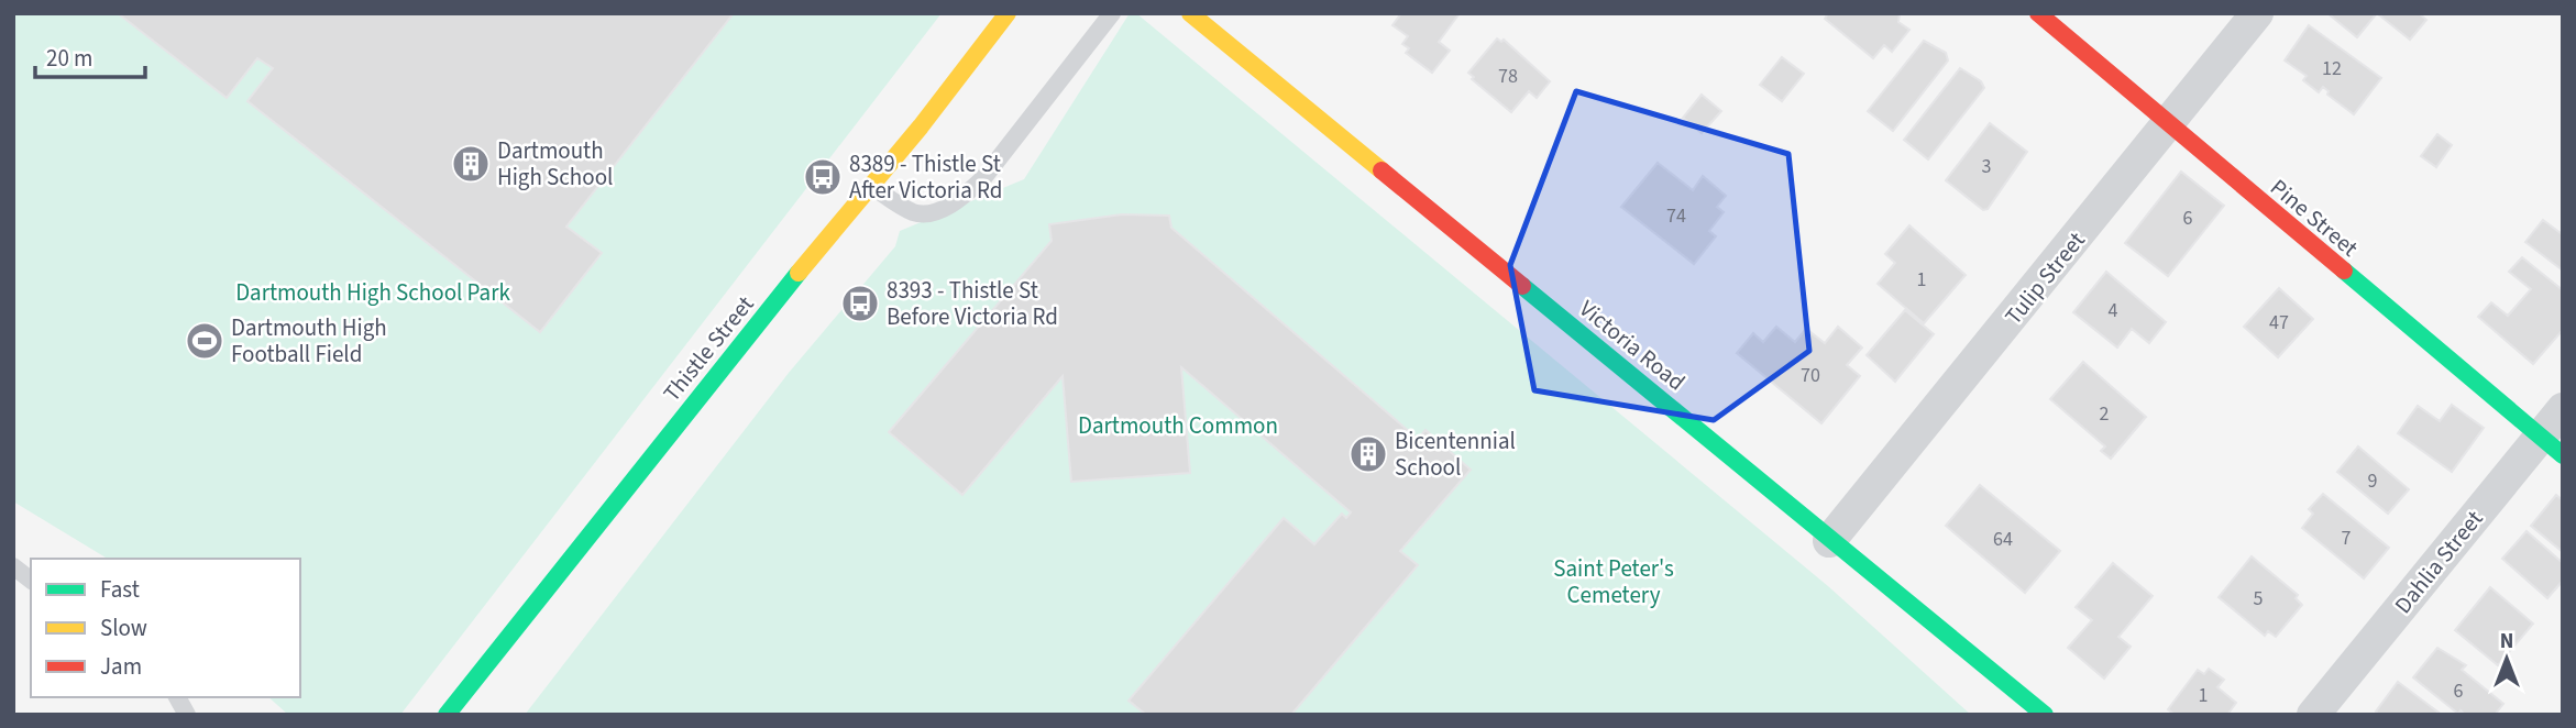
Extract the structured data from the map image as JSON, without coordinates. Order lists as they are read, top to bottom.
{
  "streets": {
    "street": [
      "Pine Street",
      "Tulip Street",
      "Victoria Road",
      "Thistle Street",
      "Dahlia Street"
    ]
  },
  "crossings": [
    ["Pine Street", "Tulip Street"],
    ["Pine Street", "Dahlia Street"],
    ["Tulip Street", "Victoria Road"]
  ],
  "parks": ["Dartmouth High School Park", "Dartmouth Common", "Saint Peter's Cemetery"],
  "places": {
    "building": ["Dartmouth High School", "Bicentennial School"],
    "bus stop": ["8389 - Thistle St After Victoria Rd", "8393 - Thistle St Before Victoria Rd"],
    "sports": ["Dartmouth High Football Field"]
  },
  "house_numbers": [
    "12",
    "78",
    "3",
    "74",
    "6",
    "1",
    "4",
    "47",
    "70",
    "2",
    "9",
    "7",
    "64",
    "5",
    "6",
    "1"
  ],
  "legend": ["Fast", "Slow", "Jam"],
  "scale_bar": "20 m",
  "north": "top"
}
